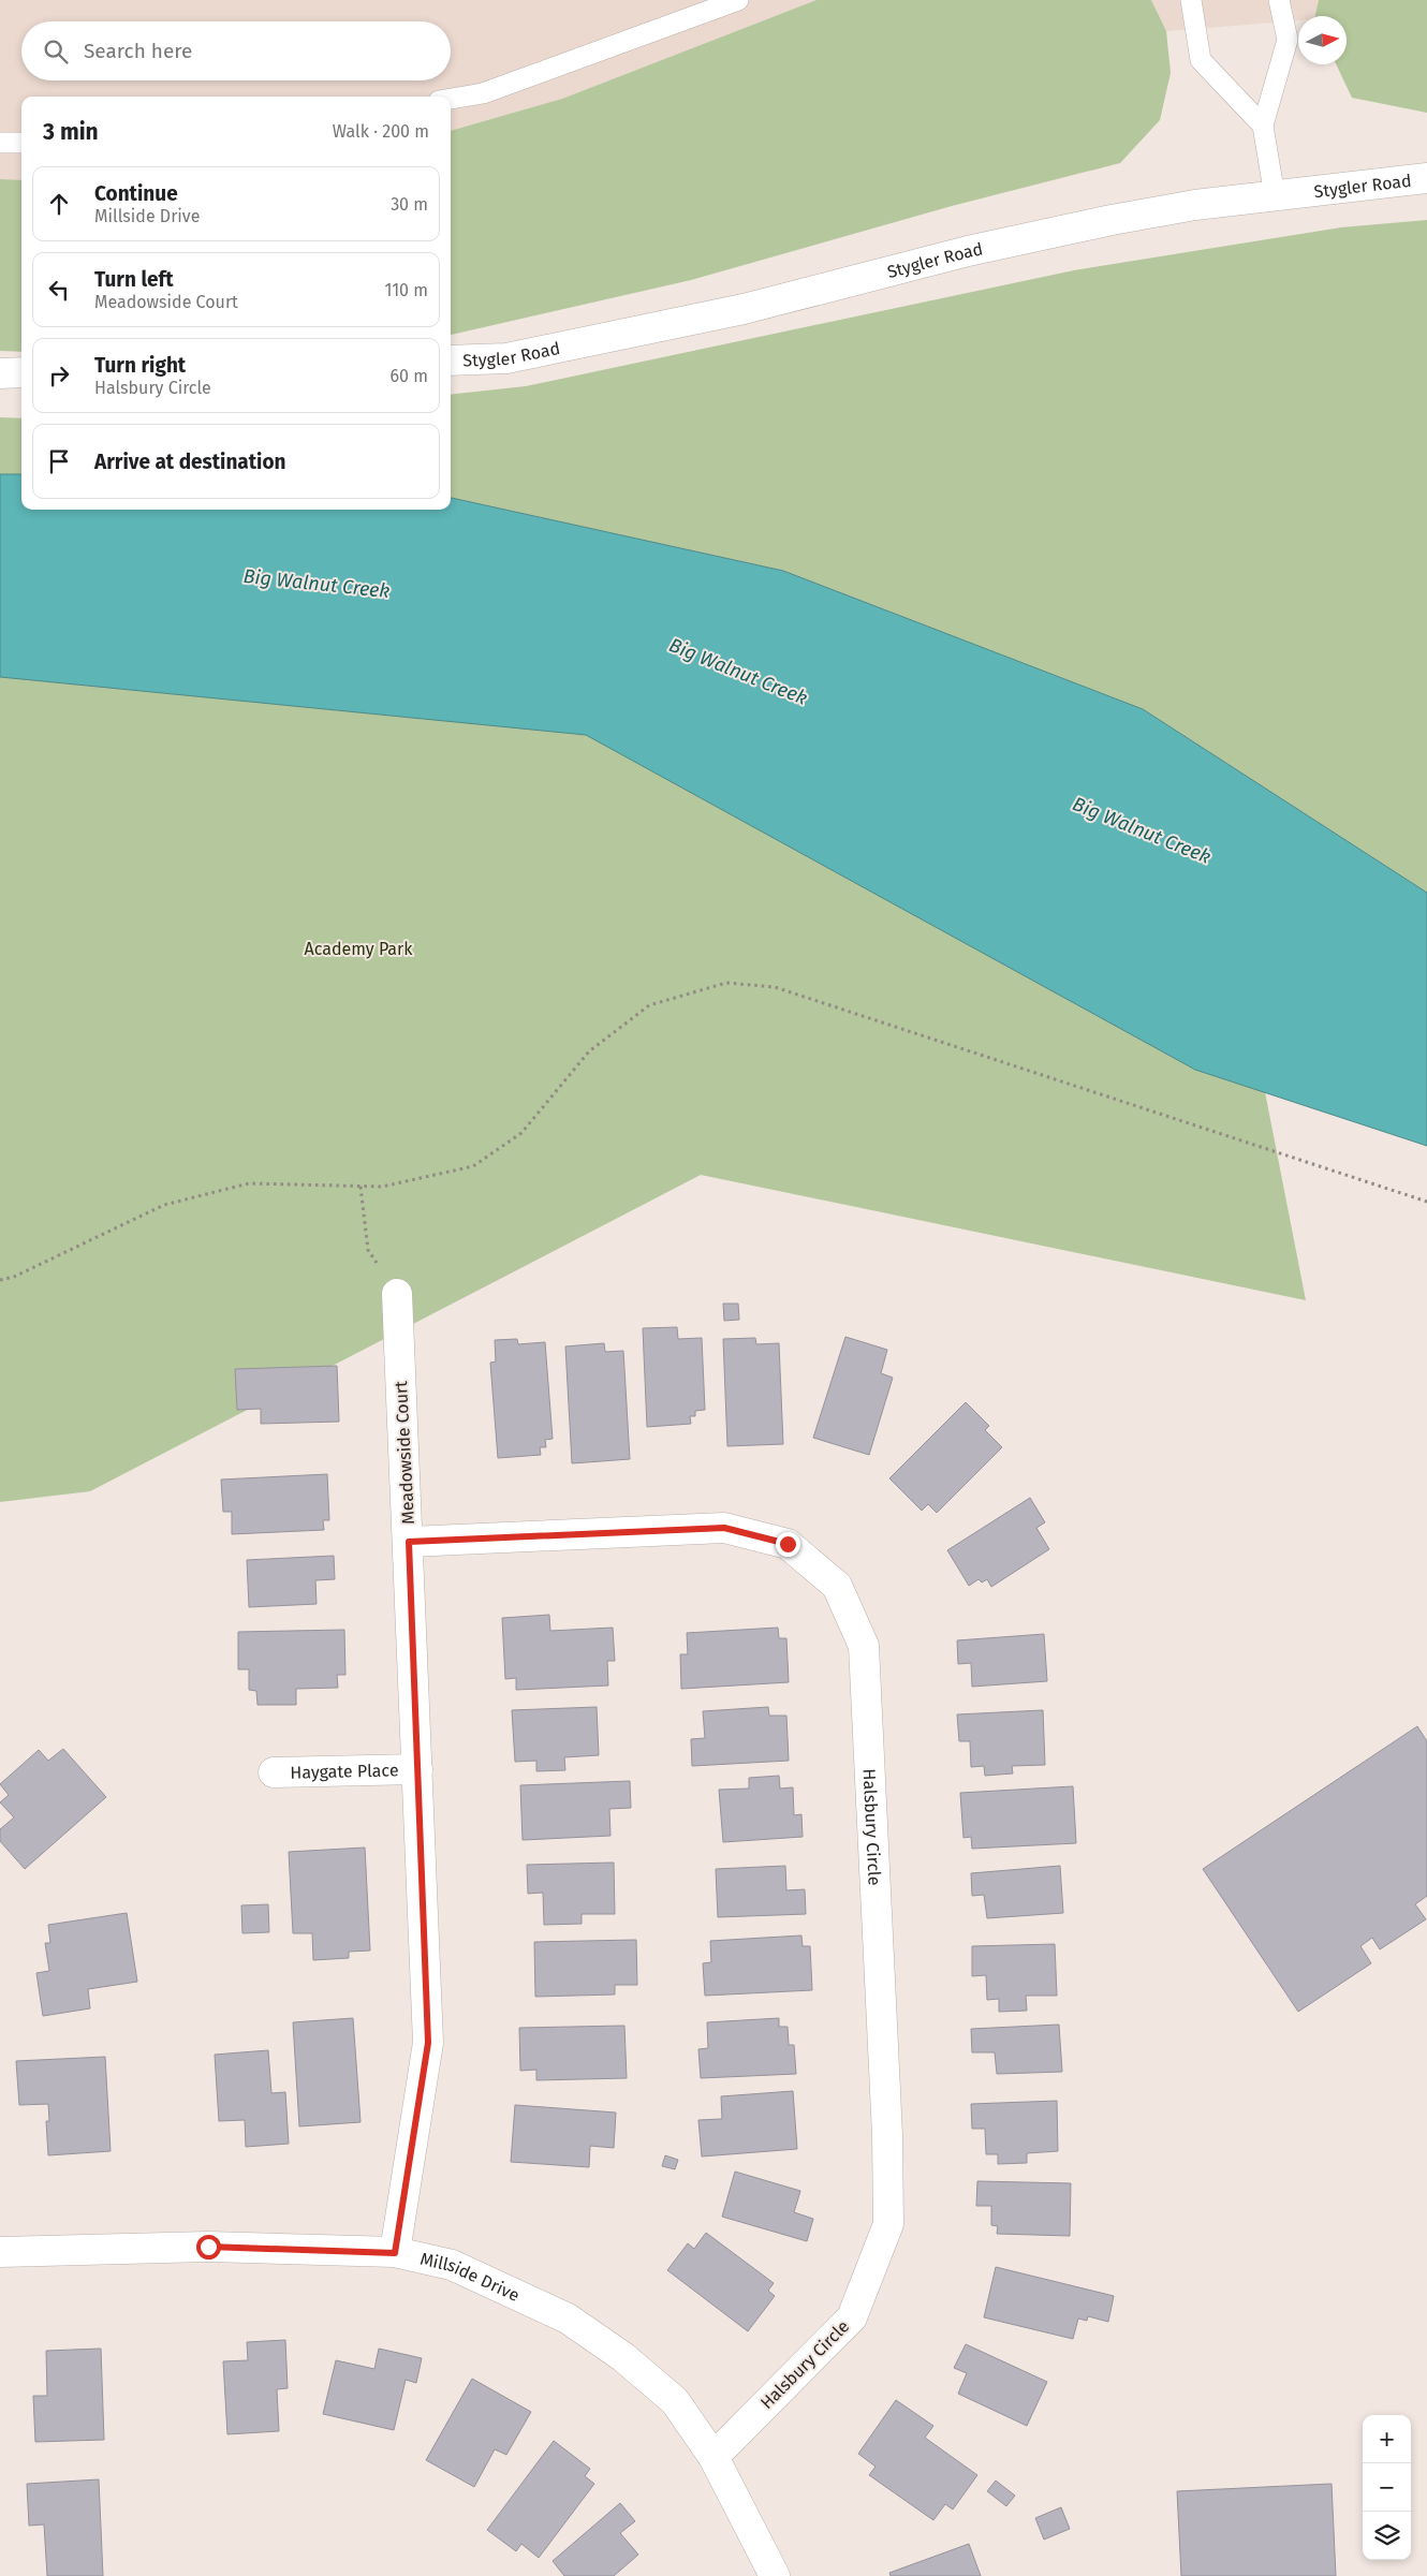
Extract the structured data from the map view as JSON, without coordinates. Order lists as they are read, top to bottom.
{
  "streets": {
    "street": [
      "Stygler Road",
      "Meadowside Court",
      "Haygate Place",
      "Halsbury Circle",
      "Millside Drive"
    ]
  },
  "crossings": [
    ["Meadowside Court", "Haygate Place"],
    ["Meadowside Court", "Halsbury Circle"],
    ["Meadowside Court", "Millside Drive"],
    ["Halsbury Circle", "Millside Drive"]
  ],
  "water": ["Big Walnut Creek"],
  "parks": ["Academy Park"],
  "north": "right",
  "page": {
    "search": "Search here",
    "heading": ["3 min", "Walk · 200 m"],
    "list": [
      ["Continue", "Millside Drive", "30 m"],
      ["Turn left", "Meadowside Court", "110 m"],
      ["Turn right", "Halsbury Circle", "60 m"],
      "Arrive at destination"
    ],
    "map_buttons": ["+", "−"]
  }
}
